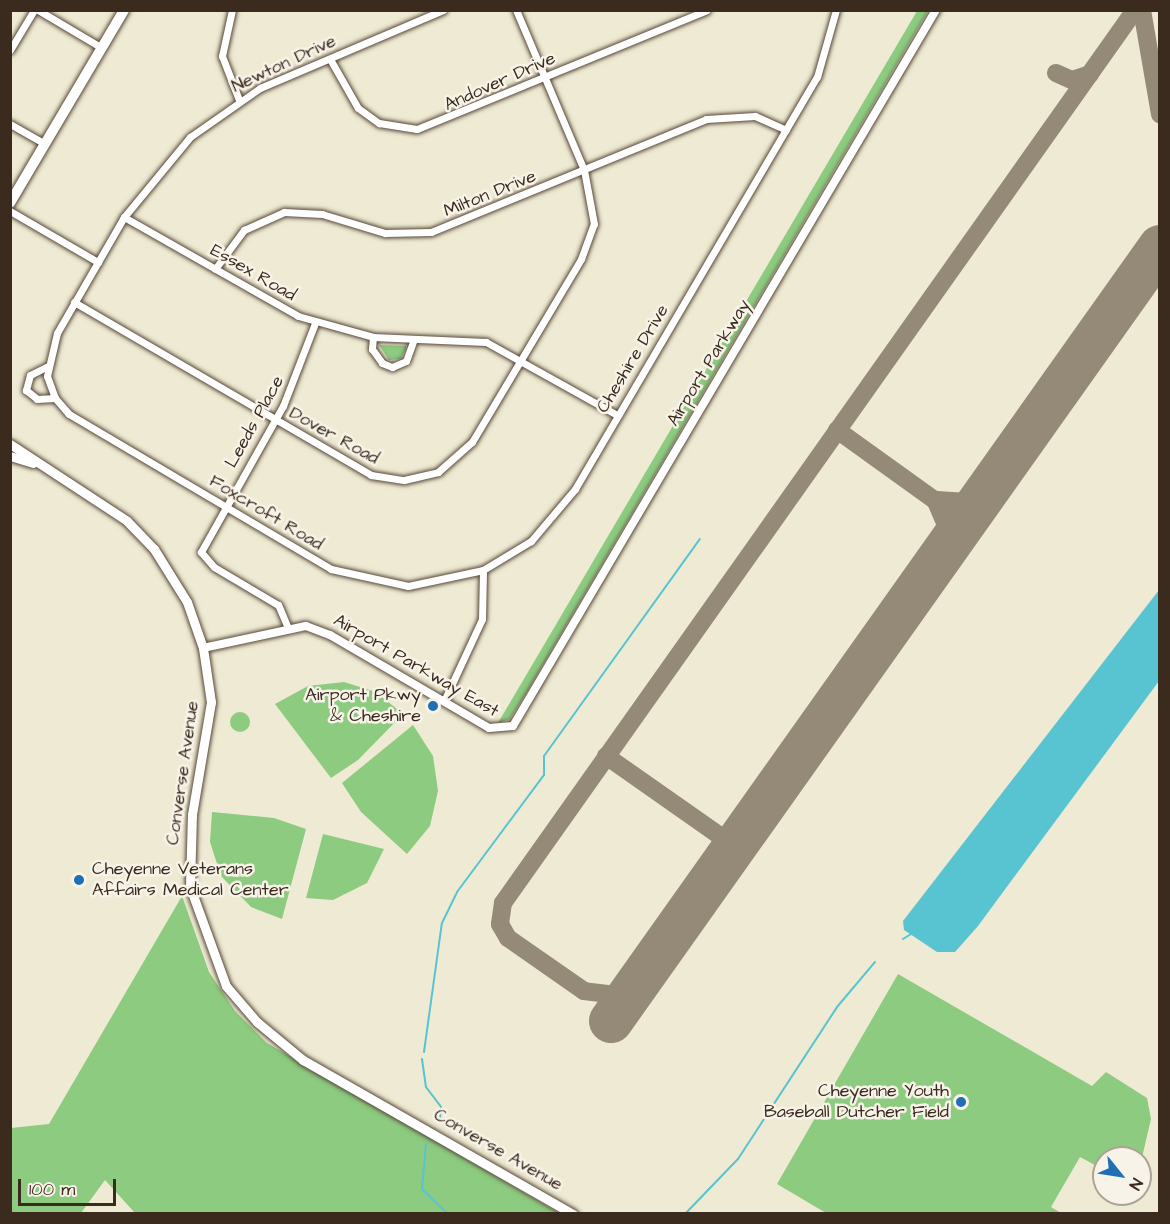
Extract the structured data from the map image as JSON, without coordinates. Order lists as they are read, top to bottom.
{
  "streets": {
    "main road": ["Converse Avenue"],
    "street": [
      "Newton Drive",
      "Andover Drive",
      "Milton Drive",
      "Essex Road",
      "Cheshire Drive",
      "Airport Parkway",
      "Leeds Place",
      "Dover Road",
      "Foxcroft Road",
      "Airport Parkway East"
    ]
  },
  "crossings": [
    ["Newton Drive", "Andover Drive"],
    ["Newton Drive", "Essex Road"],
    ["Newton Drive", "Foxcroft Road"],
    ["Andover Drive", "Dover Road"],
    ["Milton Drive", "Essex Road"],
    ["Milton Drive", "Cheshire Drive"],
    ["Milton Drive", "Dover Road"],
    ["Essex Road", "Cheshire Drive"],
    ["Essex Road", "Leeds Place"],
    ["Essex Road", "Dover Road"],
    ["Cheshire Drive", "Foxcroft Road"],
    ["Airport Parkway", "Airport Parkway East"],
    ["Leeds Place", "Dover Road"],
    ["Leeds Place", "Foxcroft Road"],
    ["Leeds Place", "Airport Parkway East"],
    ["Dover Road", "Foxcroft Road"],
    ["Airport Parkway East", "Converse Avenue"]
  ],
  "places": ["Airport Pkwy & Cheshire", "Cheyenne Veterans Affairs Medical Center", "Cheyenne Youth Baseball Dutcher Field"],
  "scale_bar": "100 m",
  "north": "bottom right"
}
